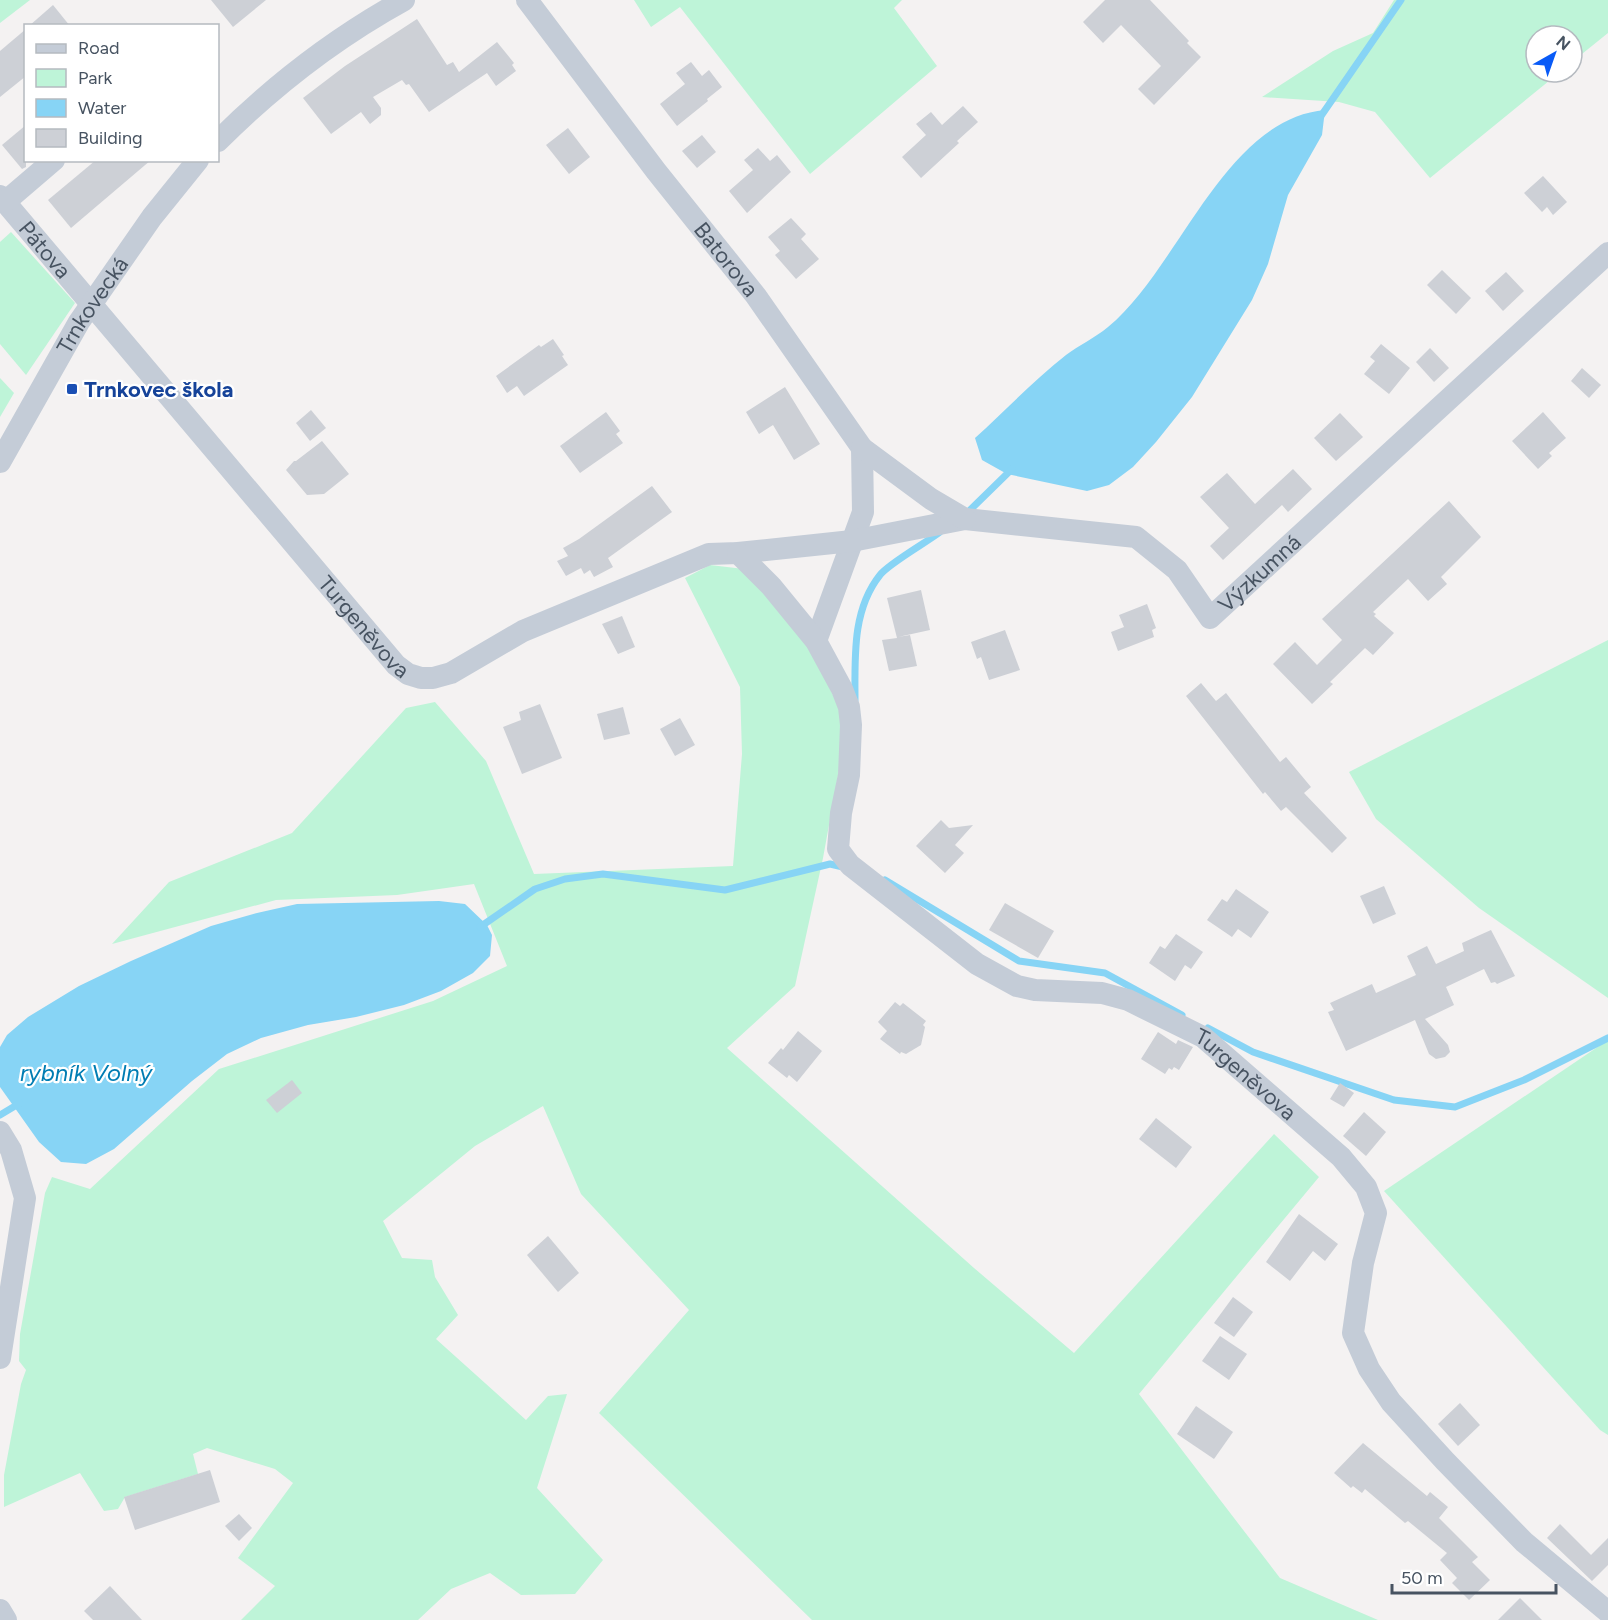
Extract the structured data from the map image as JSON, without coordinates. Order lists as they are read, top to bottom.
{
  "streets": {
    "street": [
      "Pátova",
      "Batorova",
      "Trnkovecká",
      "Výzkumná",
      "Turgeněvova"
    ]
  },
  "crossings": [
    ["Pátova", "Trnkovecká"],
    ["Pátova", "Turgeněvova"],
    ["Batorova", "Výzkumná"],
    ["Trnkovecká", "Turgeněvova"],
    ["Výzkumná", "Turgeněvova"]
  ],
  "water": ["rybník Volný"],
  "places": {
    "transit": ["Trnkovec škola"]
  },
  "legend": [
    "Road",
    "Park",
    "Water",
    "Building"
  ],
  "scale_bar": "50 m",
  "north": "top right"
}
